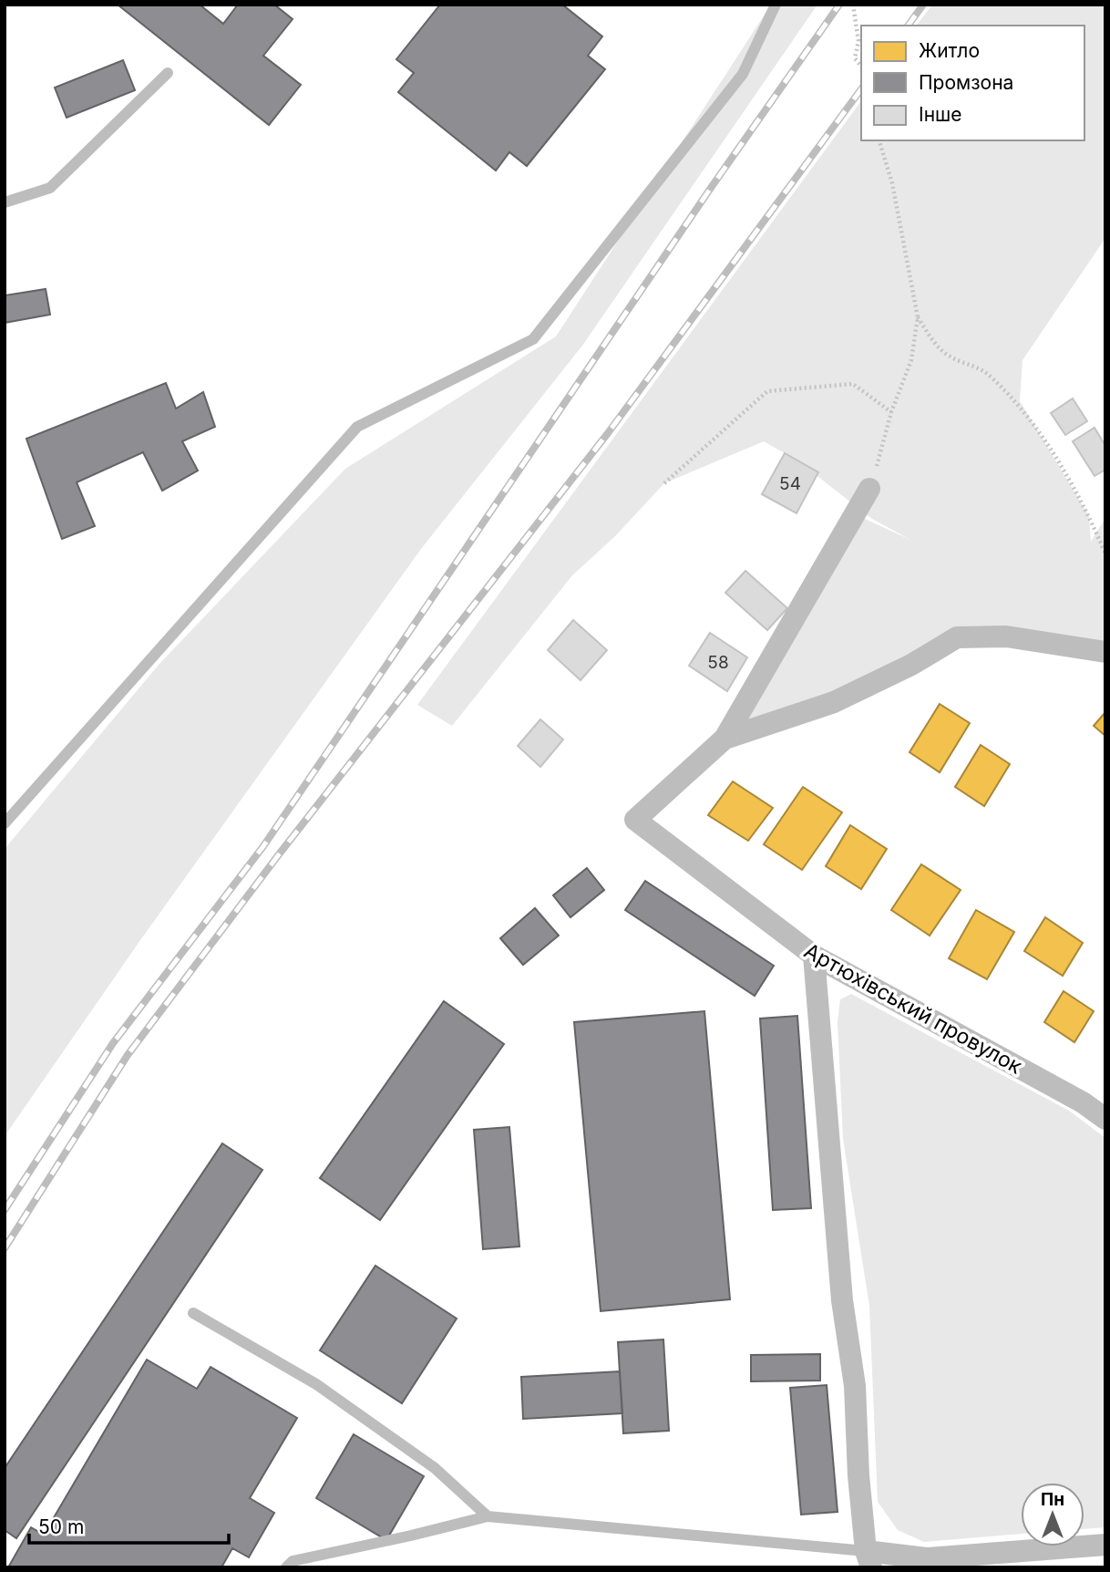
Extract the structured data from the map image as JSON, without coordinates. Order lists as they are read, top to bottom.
{
  "streets": {
    "street": ["Артюхівський провулок"]
  },
  "house_numbers": ["54", "58"],
  "legend": ["Житло", "Промзона", "Інше"],
  "scale_bar": "50 m",
  "north": "top"
}
